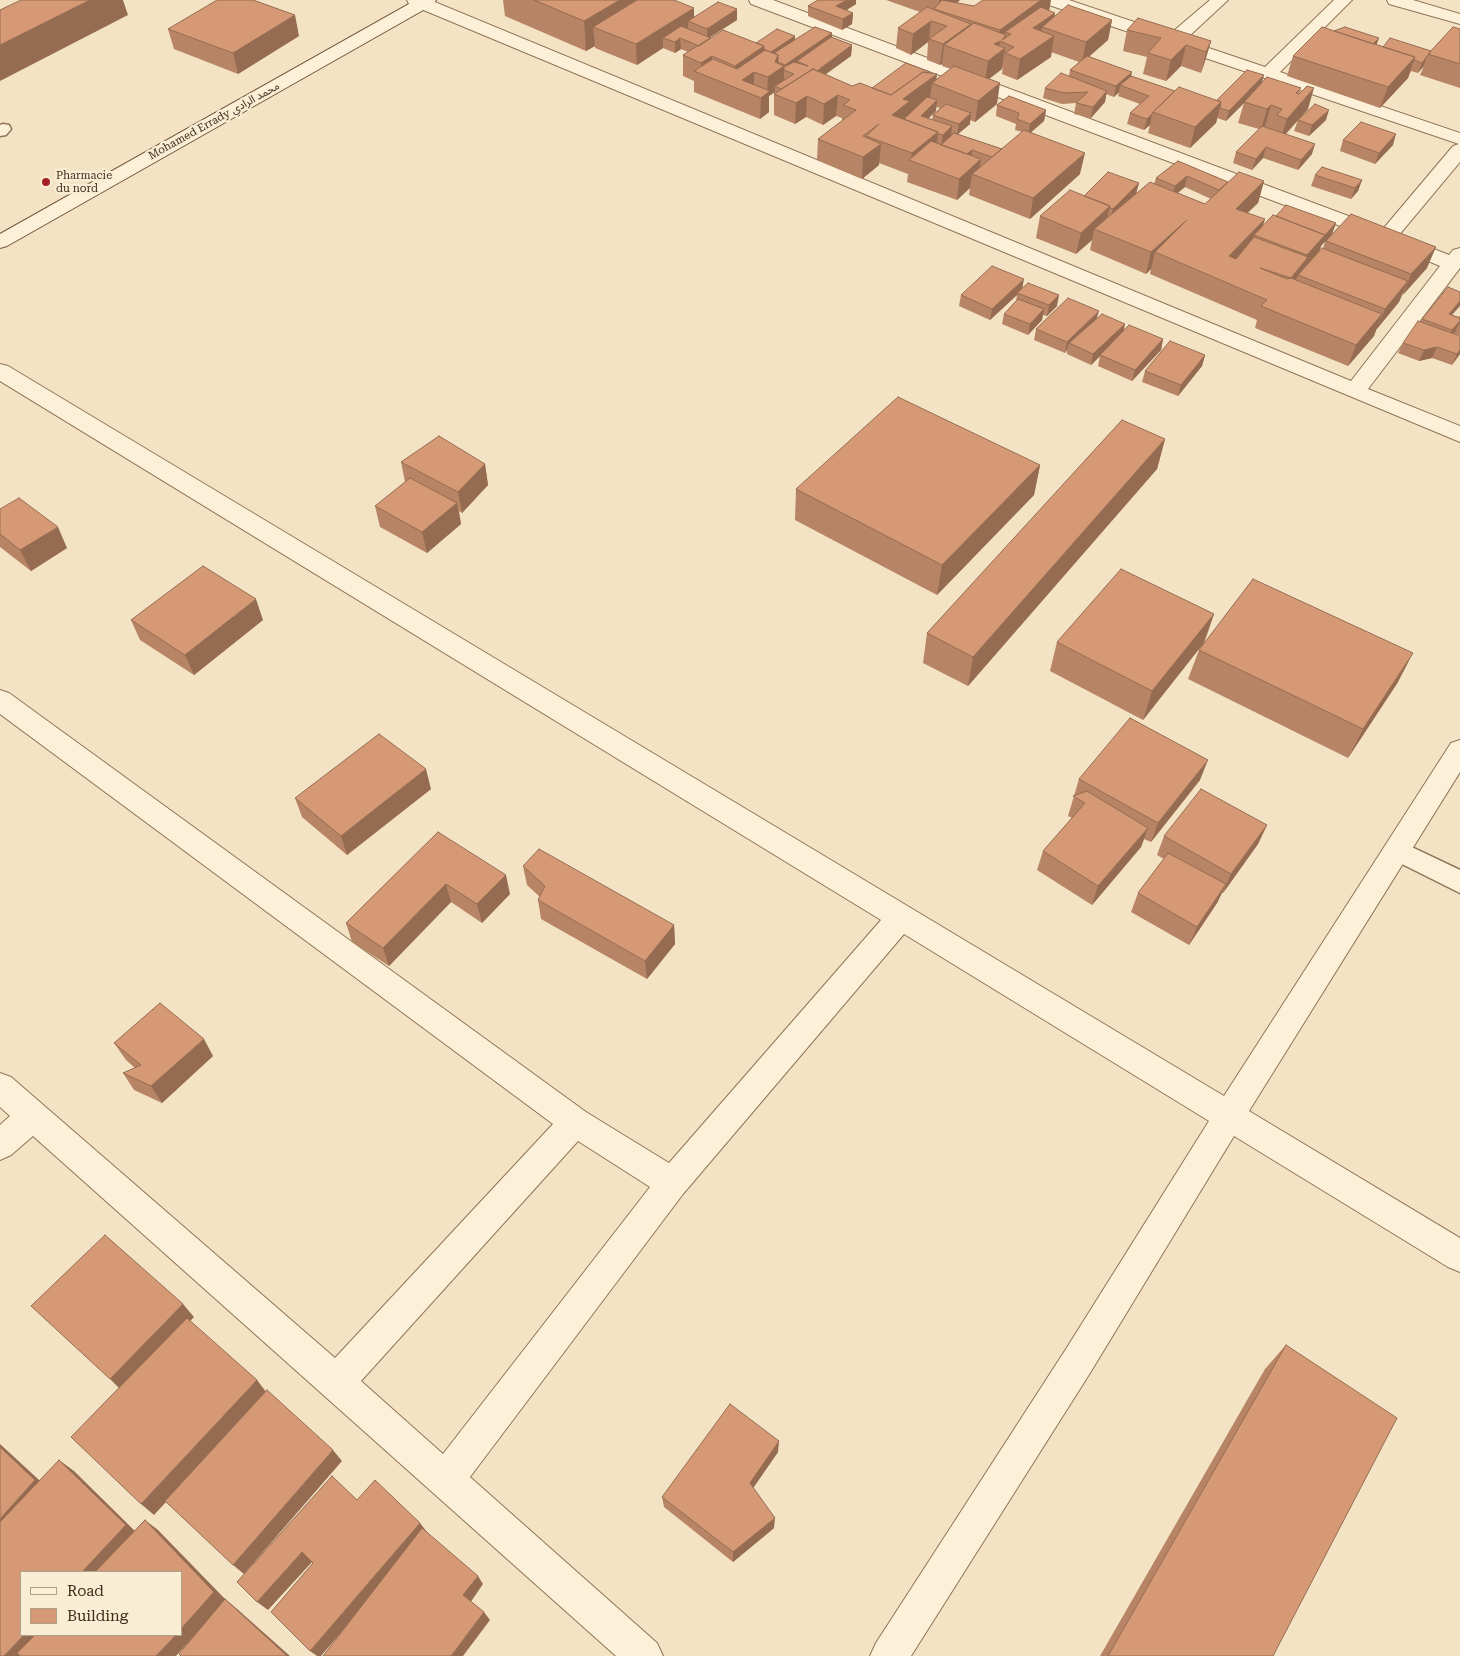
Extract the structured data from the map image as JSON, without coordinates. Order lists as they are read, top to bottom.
{
  "streets": {
    "street": ["Mohamed Errady محمد الرادي"]
  },
  "places": ["Pharmacie du nord"],
  "legend": ["Road", "Building"]
}
